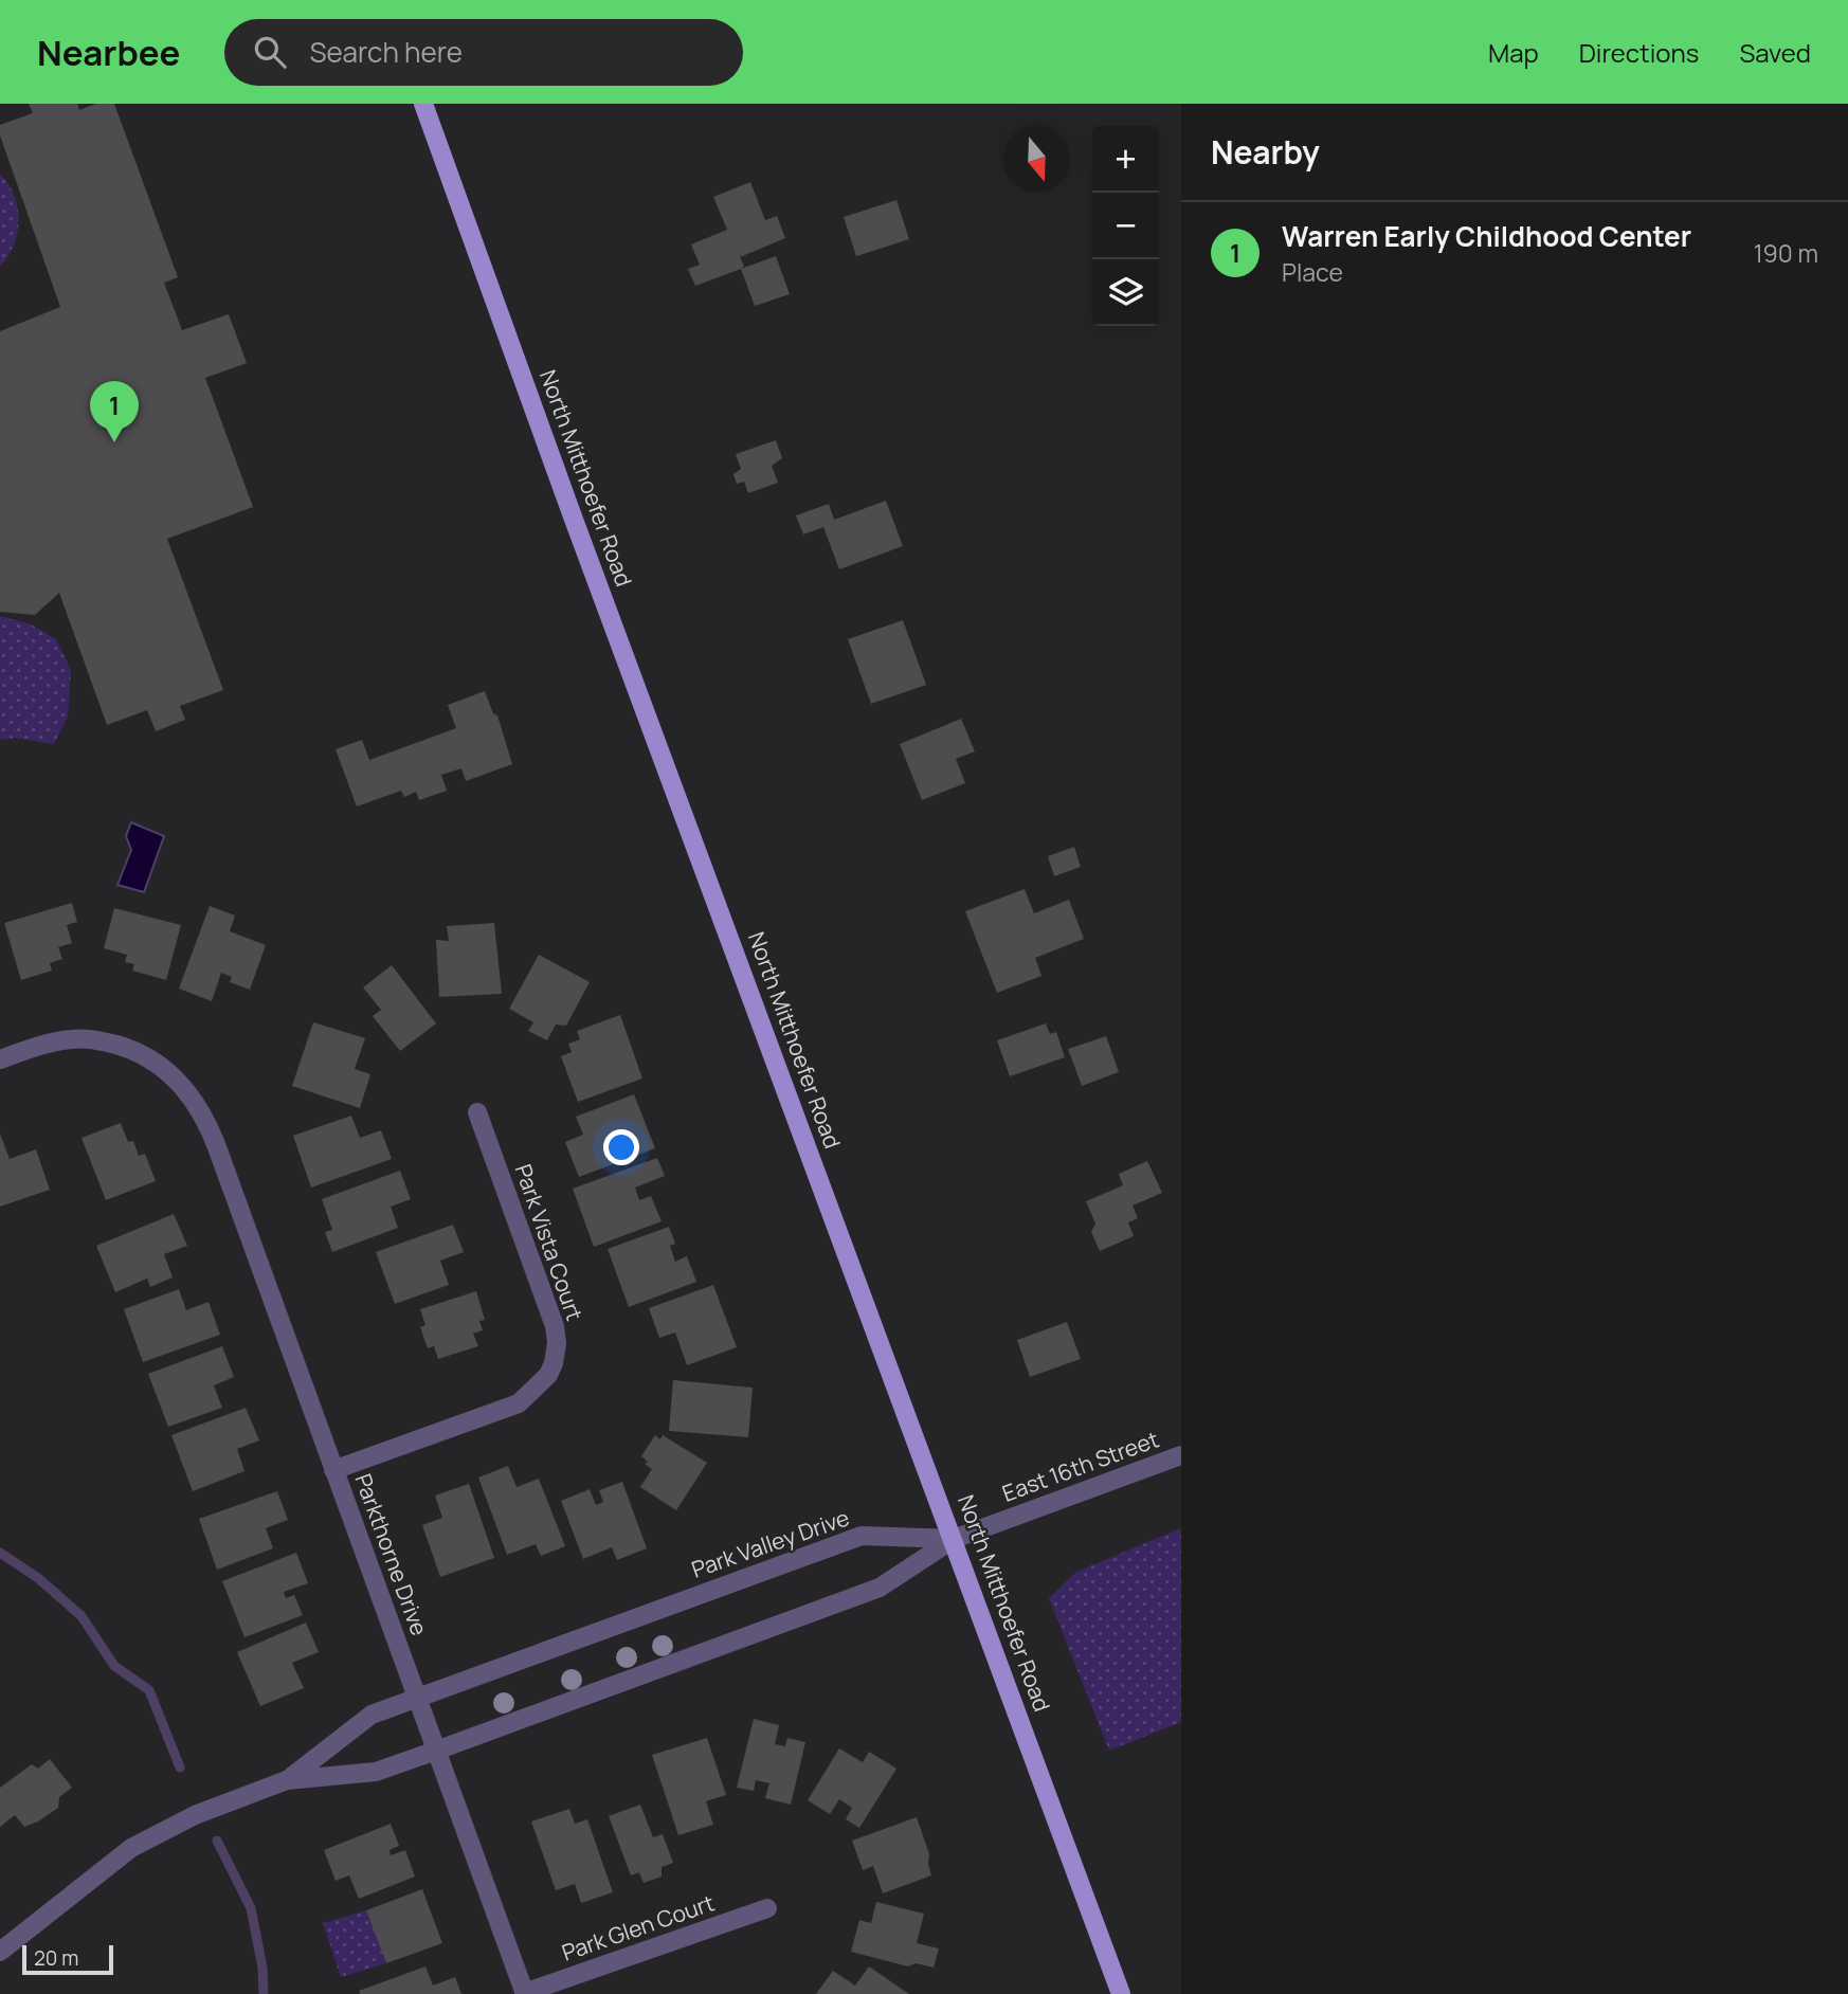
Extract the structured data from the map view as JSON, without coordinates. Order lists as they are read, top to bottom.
{
  "streets": {
    "main road": ["North Mitthoefer Road"],
    "street": [
      "Park Vista Court",
      "East 16th Street",
      "Park Valley Drive",
      "Parkthorne Drive",
      "Park Glen Court"
    ]
  },
  "crossings": [
    ["North Mitthoefer Road", "East 16th Street"],
    ["North Mitthoefer Road", "Park Valley Drive"],
    ["Park Vista Court", "Parkthorne Drive"],
    ["East 16th Street", "Park Valley Drive"],
    ["Park Valley Drive", "Parkthorne Drive"],
    ["Parkthorne Drive", "Park Glen Court"]
  ],
  "scale_bar": "20 m",
  "north": "bottom",
  "page": {
    "header": "Nearbee",
    "search": "Search here",
    "nav": ["Map", "Directions", "Saved"],
    "heading": "Nearby",
    "map_buttons": ["+", "−"],
    "list": [
      {
        "mark": "1",
        "name": "Warren Early Childhood Center",
        "note": "Place",
        "value": "190 m"
      }
    ],
    "pins": "1",
    "scale": "20 m"
  }
}
